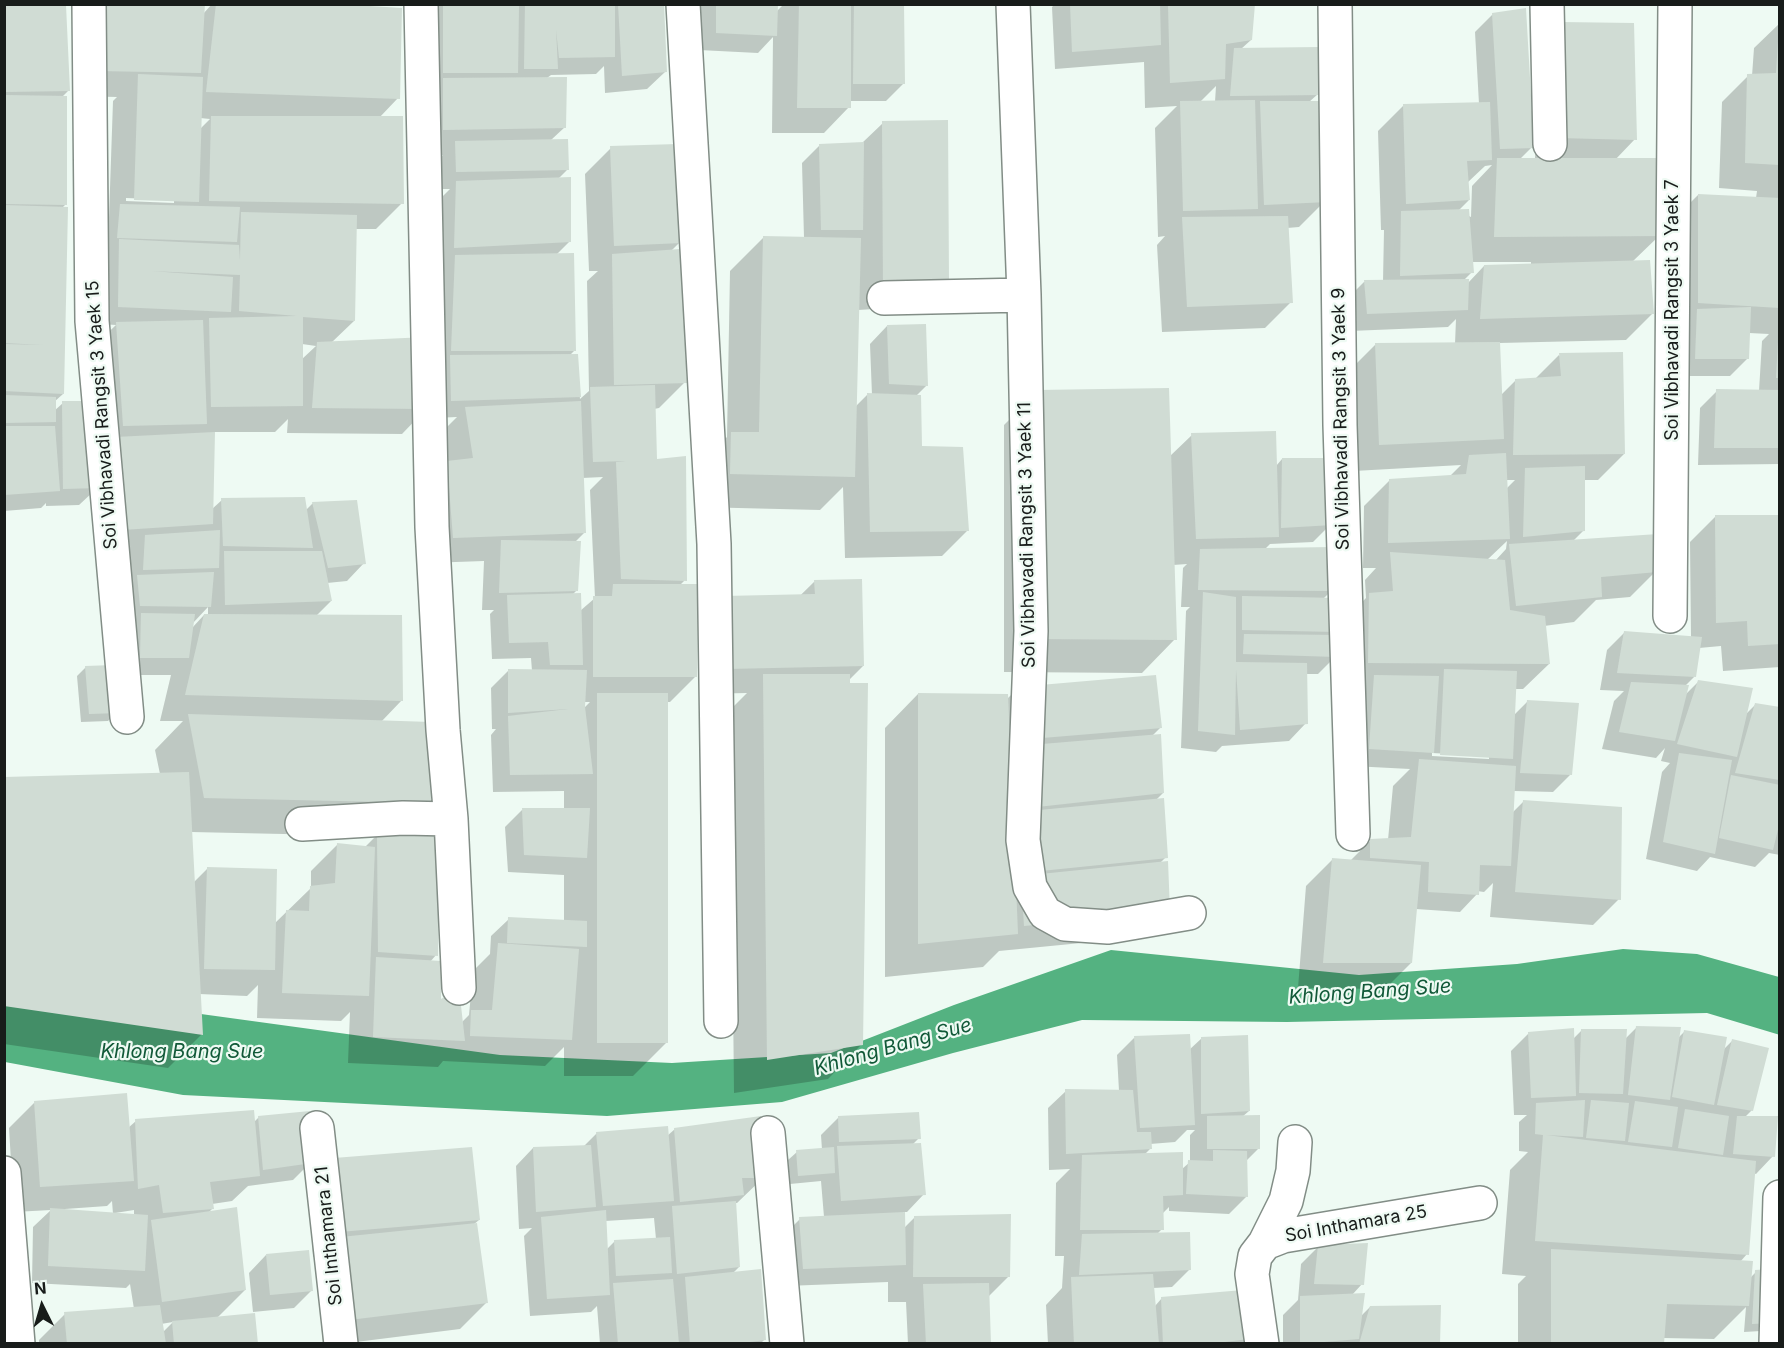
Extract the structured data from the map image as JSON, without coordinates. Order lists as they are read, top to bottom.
{
  "streets": {
    "street": [
      "Soi Vibhavadi Rangsit 3 Yaek 7",
      "Soi Vibhavadi Rangsit 3 Yaek 15",
      "Soi Vibhavadi Rangsit 3 Yaek 9",
      "Soi Vibhavadi Rangsit 3 Yaek 11",
      "Soi Inthamara 25",
      "Soi Inthamara 21"
    ]
  },
  "water": ["Khlong Bang Sue"],
  "north": "top"
}
